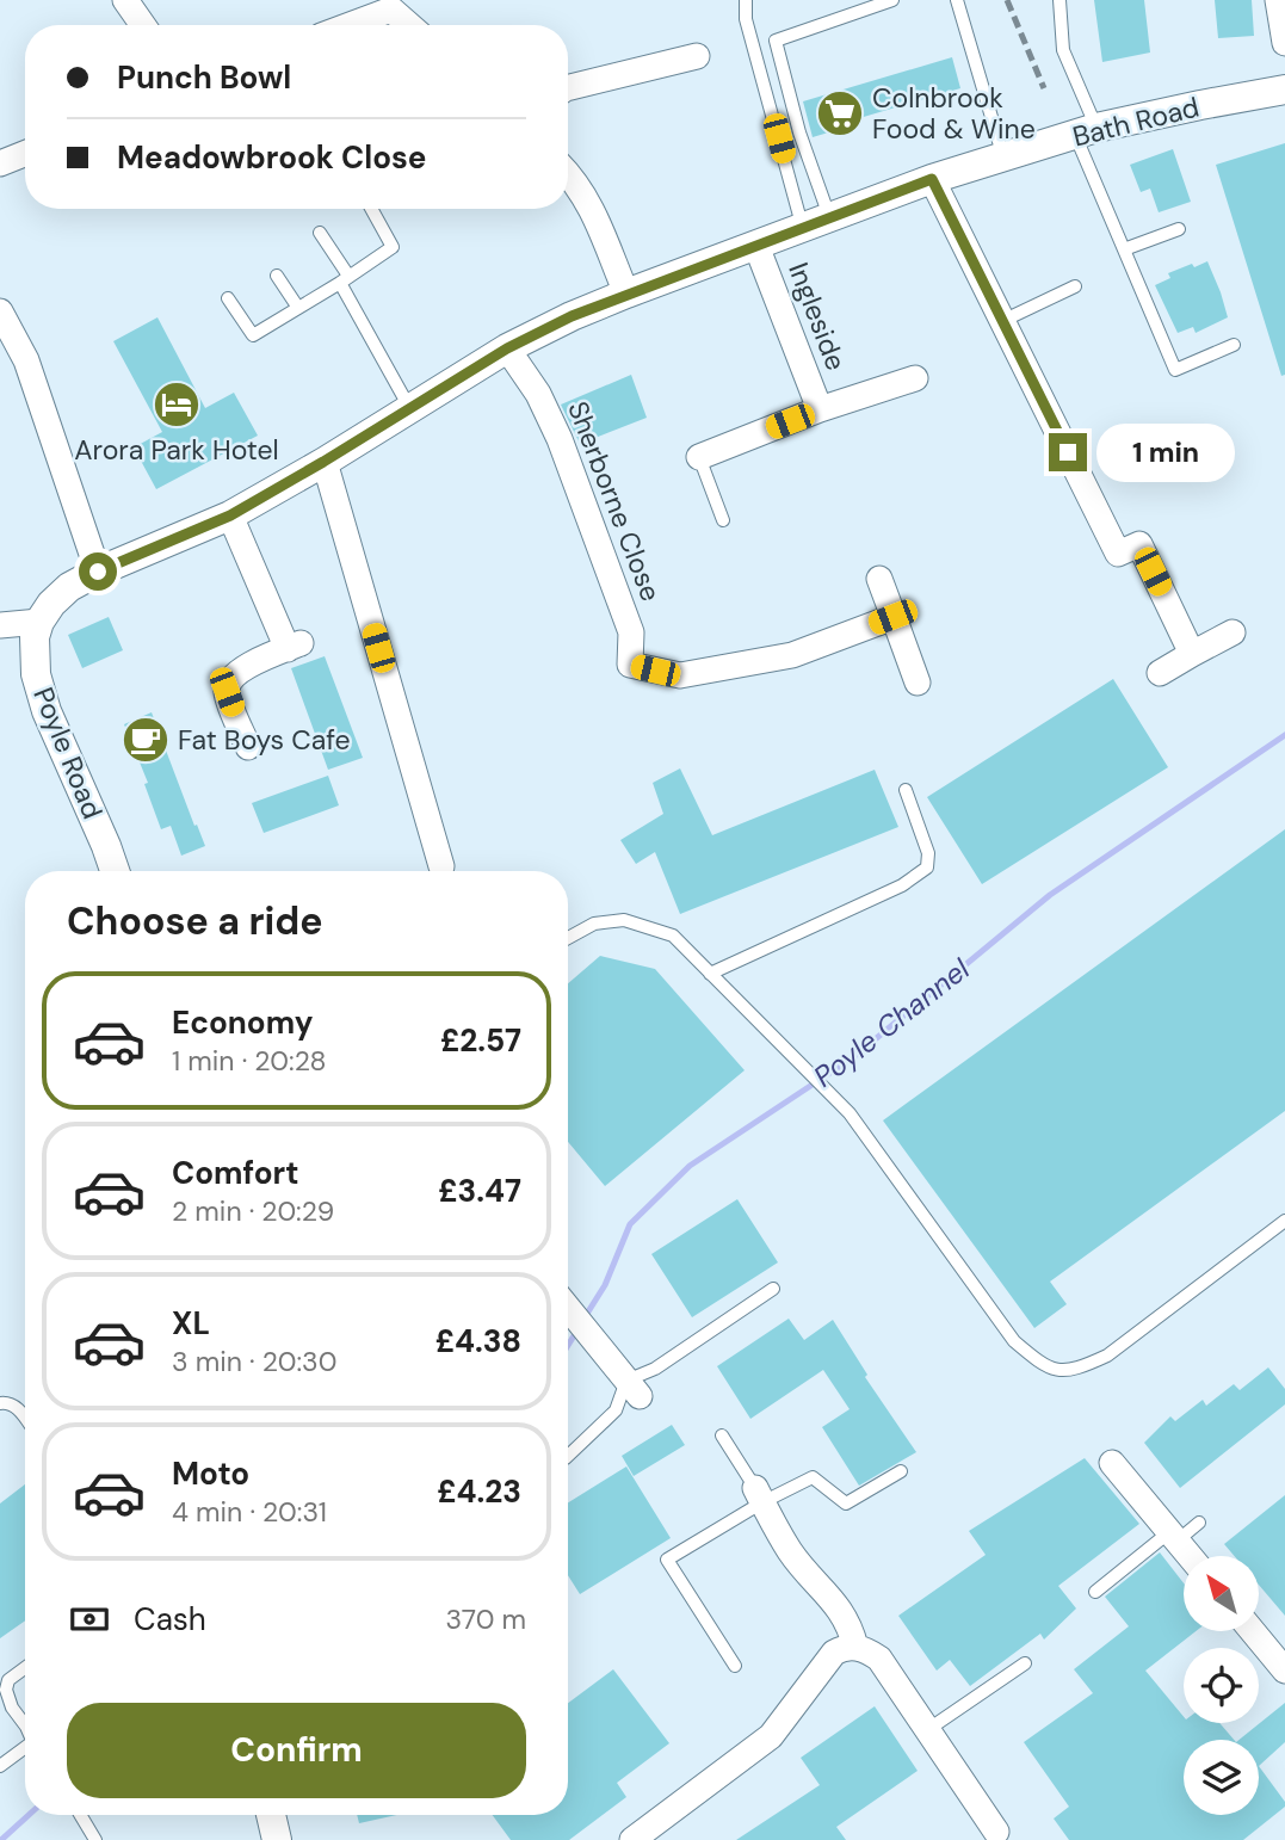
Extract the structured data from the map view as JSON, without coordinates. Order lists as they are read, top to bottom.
{
  "streets": {
    "street": [
      "Bath Road",
      "Ingleside",
      "Sherborne Close",
      "Poyle Road"
    ]
  },
  "crossings": [
    ["Bath Road", "Ingleside"],
    ["Bath Road", "Sherborne Close"],
    ["Bath Road", "Poyle Road"]
  ],
  "water": ["Poyle Channel"],
  "places": {
    "supermarket": ["Colnbrook Food & Wine"],
    "hotel": ["Arora Park Hotel"],
    "cafe": ["Fat Boys Cafe"]
  },
  "north": "top left",
  "page": {
    "banner": ["Punch Bowl", "Meadowbrook Close"],
    "bubble": "1 min",
    "heading": "Choose a ride",
    "list": [
      {
        "name": "Economy",
        "note": "1 min · 20:28",
        "value": "£2.57"
      },
      {
        "name": "Comfort",
        "note": "2 min · 20:29",
        "value": "£3.47"
      },
      {
        "name": "XL",
        "note": "3 min · 20:30",
        "value": "£4.38"
      },
      {
        "name": "Moto",
        "note": "4 min · 20:31",
        "value": "£4.23"
      }
    ],
    "pay": ["Cash", "370 m"],
    "buttons": "Confirm"
  }
}
